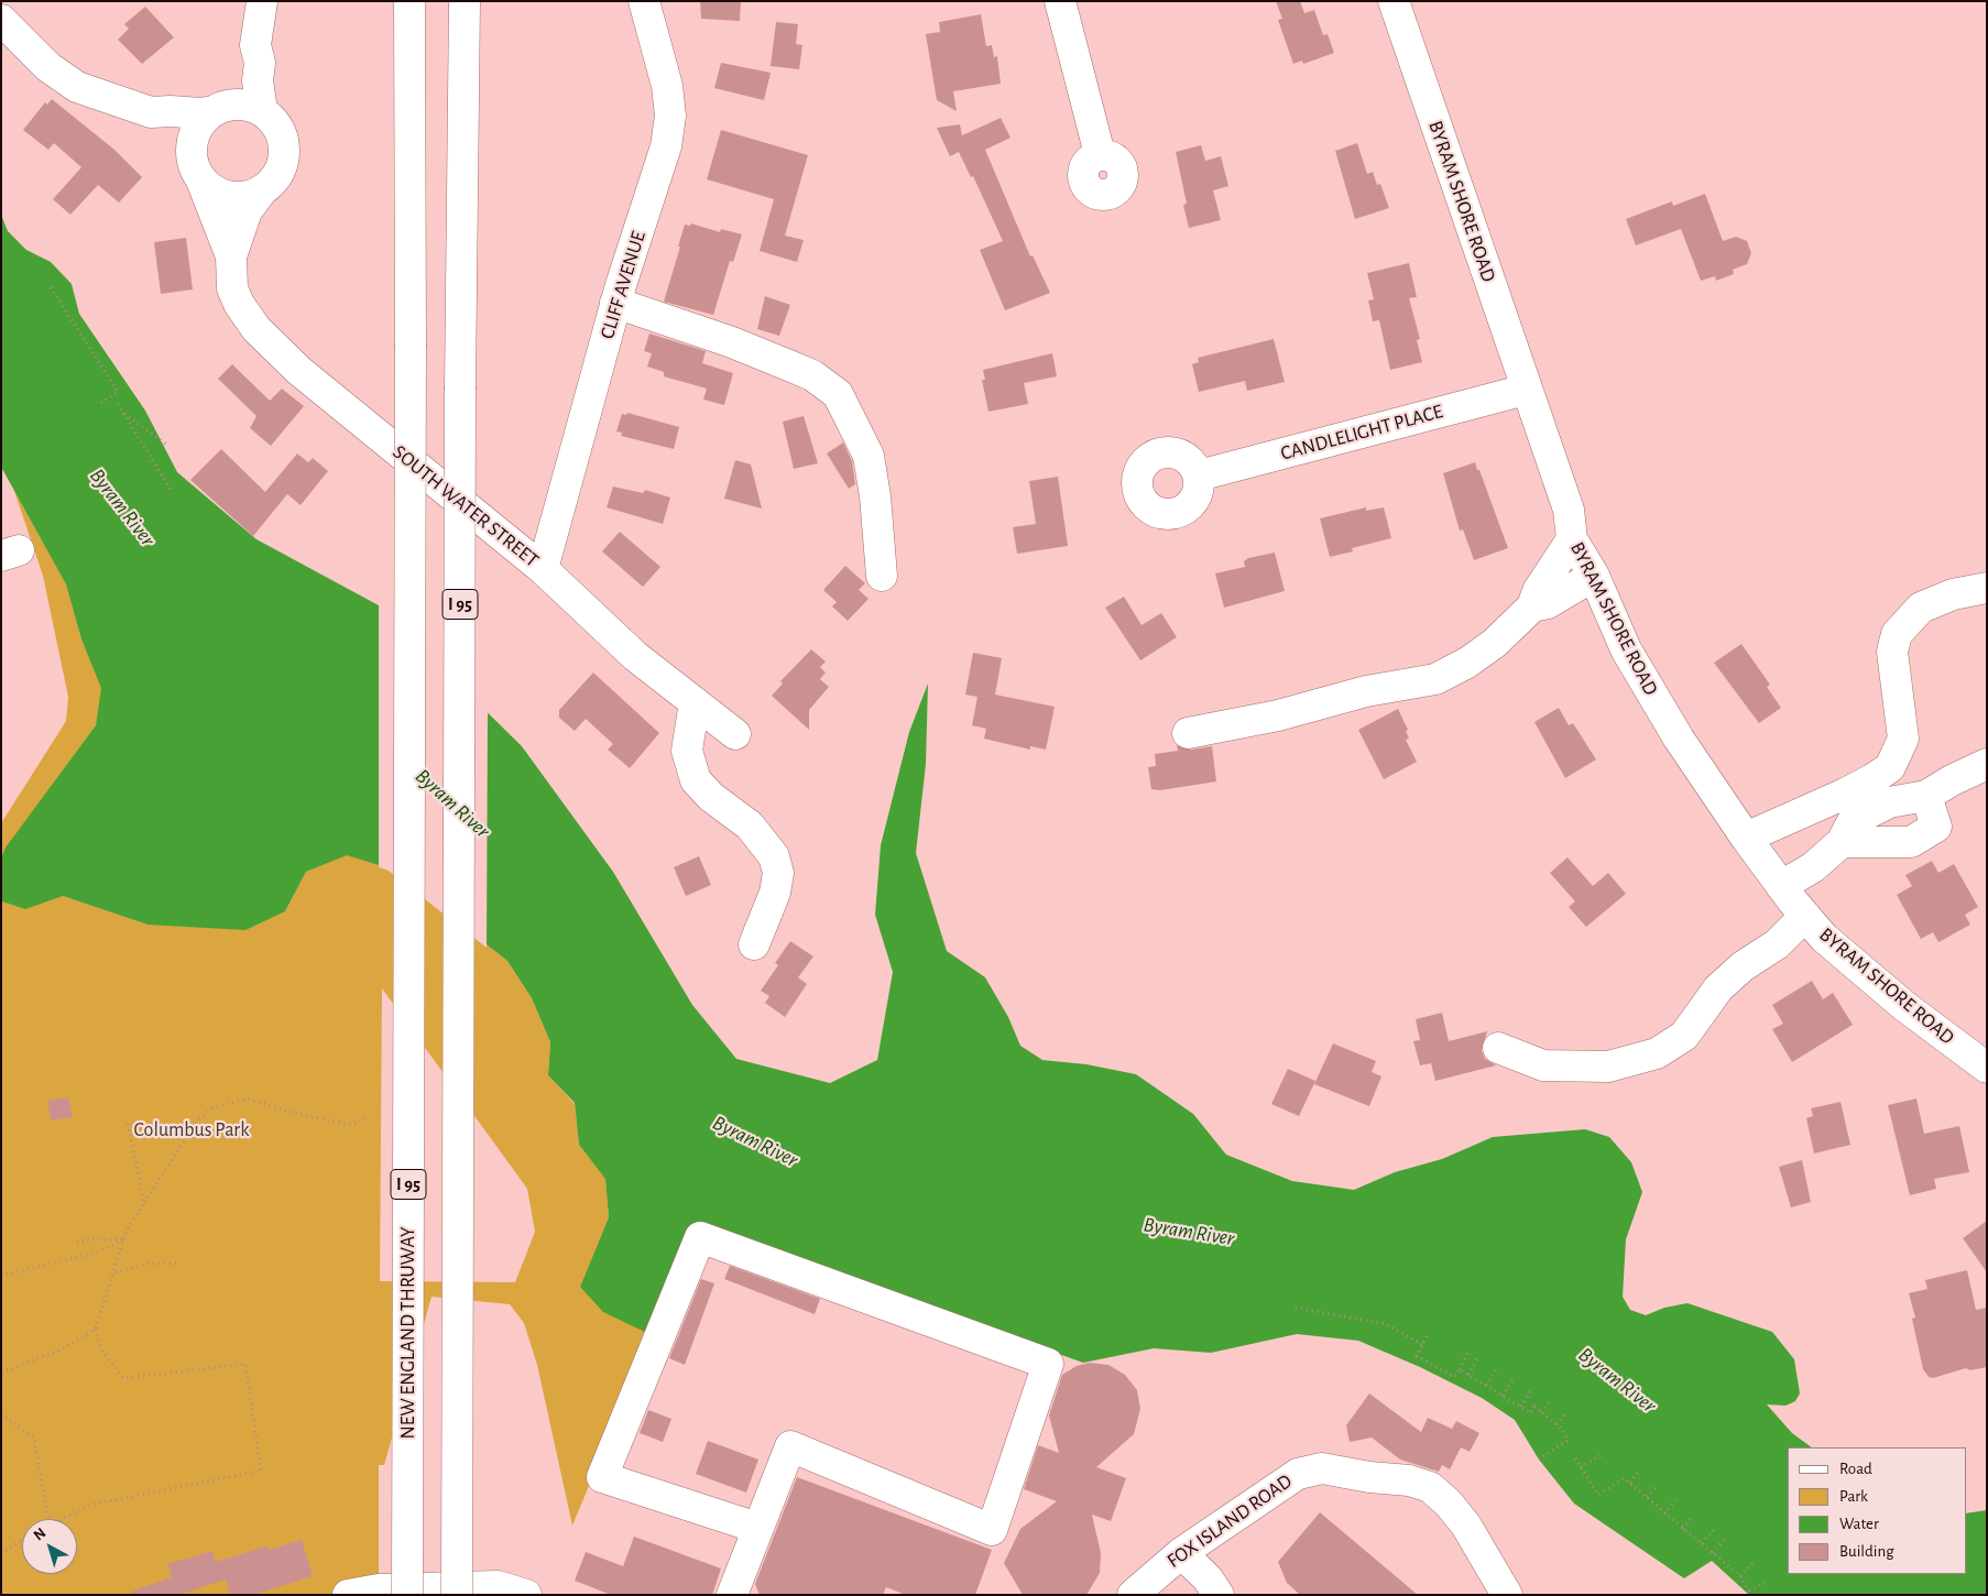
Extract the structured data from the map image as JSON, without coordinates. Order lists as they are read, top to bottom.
{
  "streets": {
    "main road": [
      "BYRAM SHORE ROAD",
      "CLIFF AVENUE",
      "CANDLELIGHT PLACE",
      "SOUTH WATER STREET",
      "I 95",
      "NEW ENGLAND THRUWAY",
      "FOX ISLAND ROAD"
    ]
  },
  "crossings": [
    ["BYRAM SHORE ROAD", "CANDLELIGHT PLACE"],
    ["CLIFF AVENUE", "SOUTH WATER STREET"]
  ],
  "water": ["Byram River"],
  "parks": ["Columbus Park"],
  "legend": [
    "Road",
    "Park",
    "Water",
    "Building"
  ],
  "north": "top left"
}
